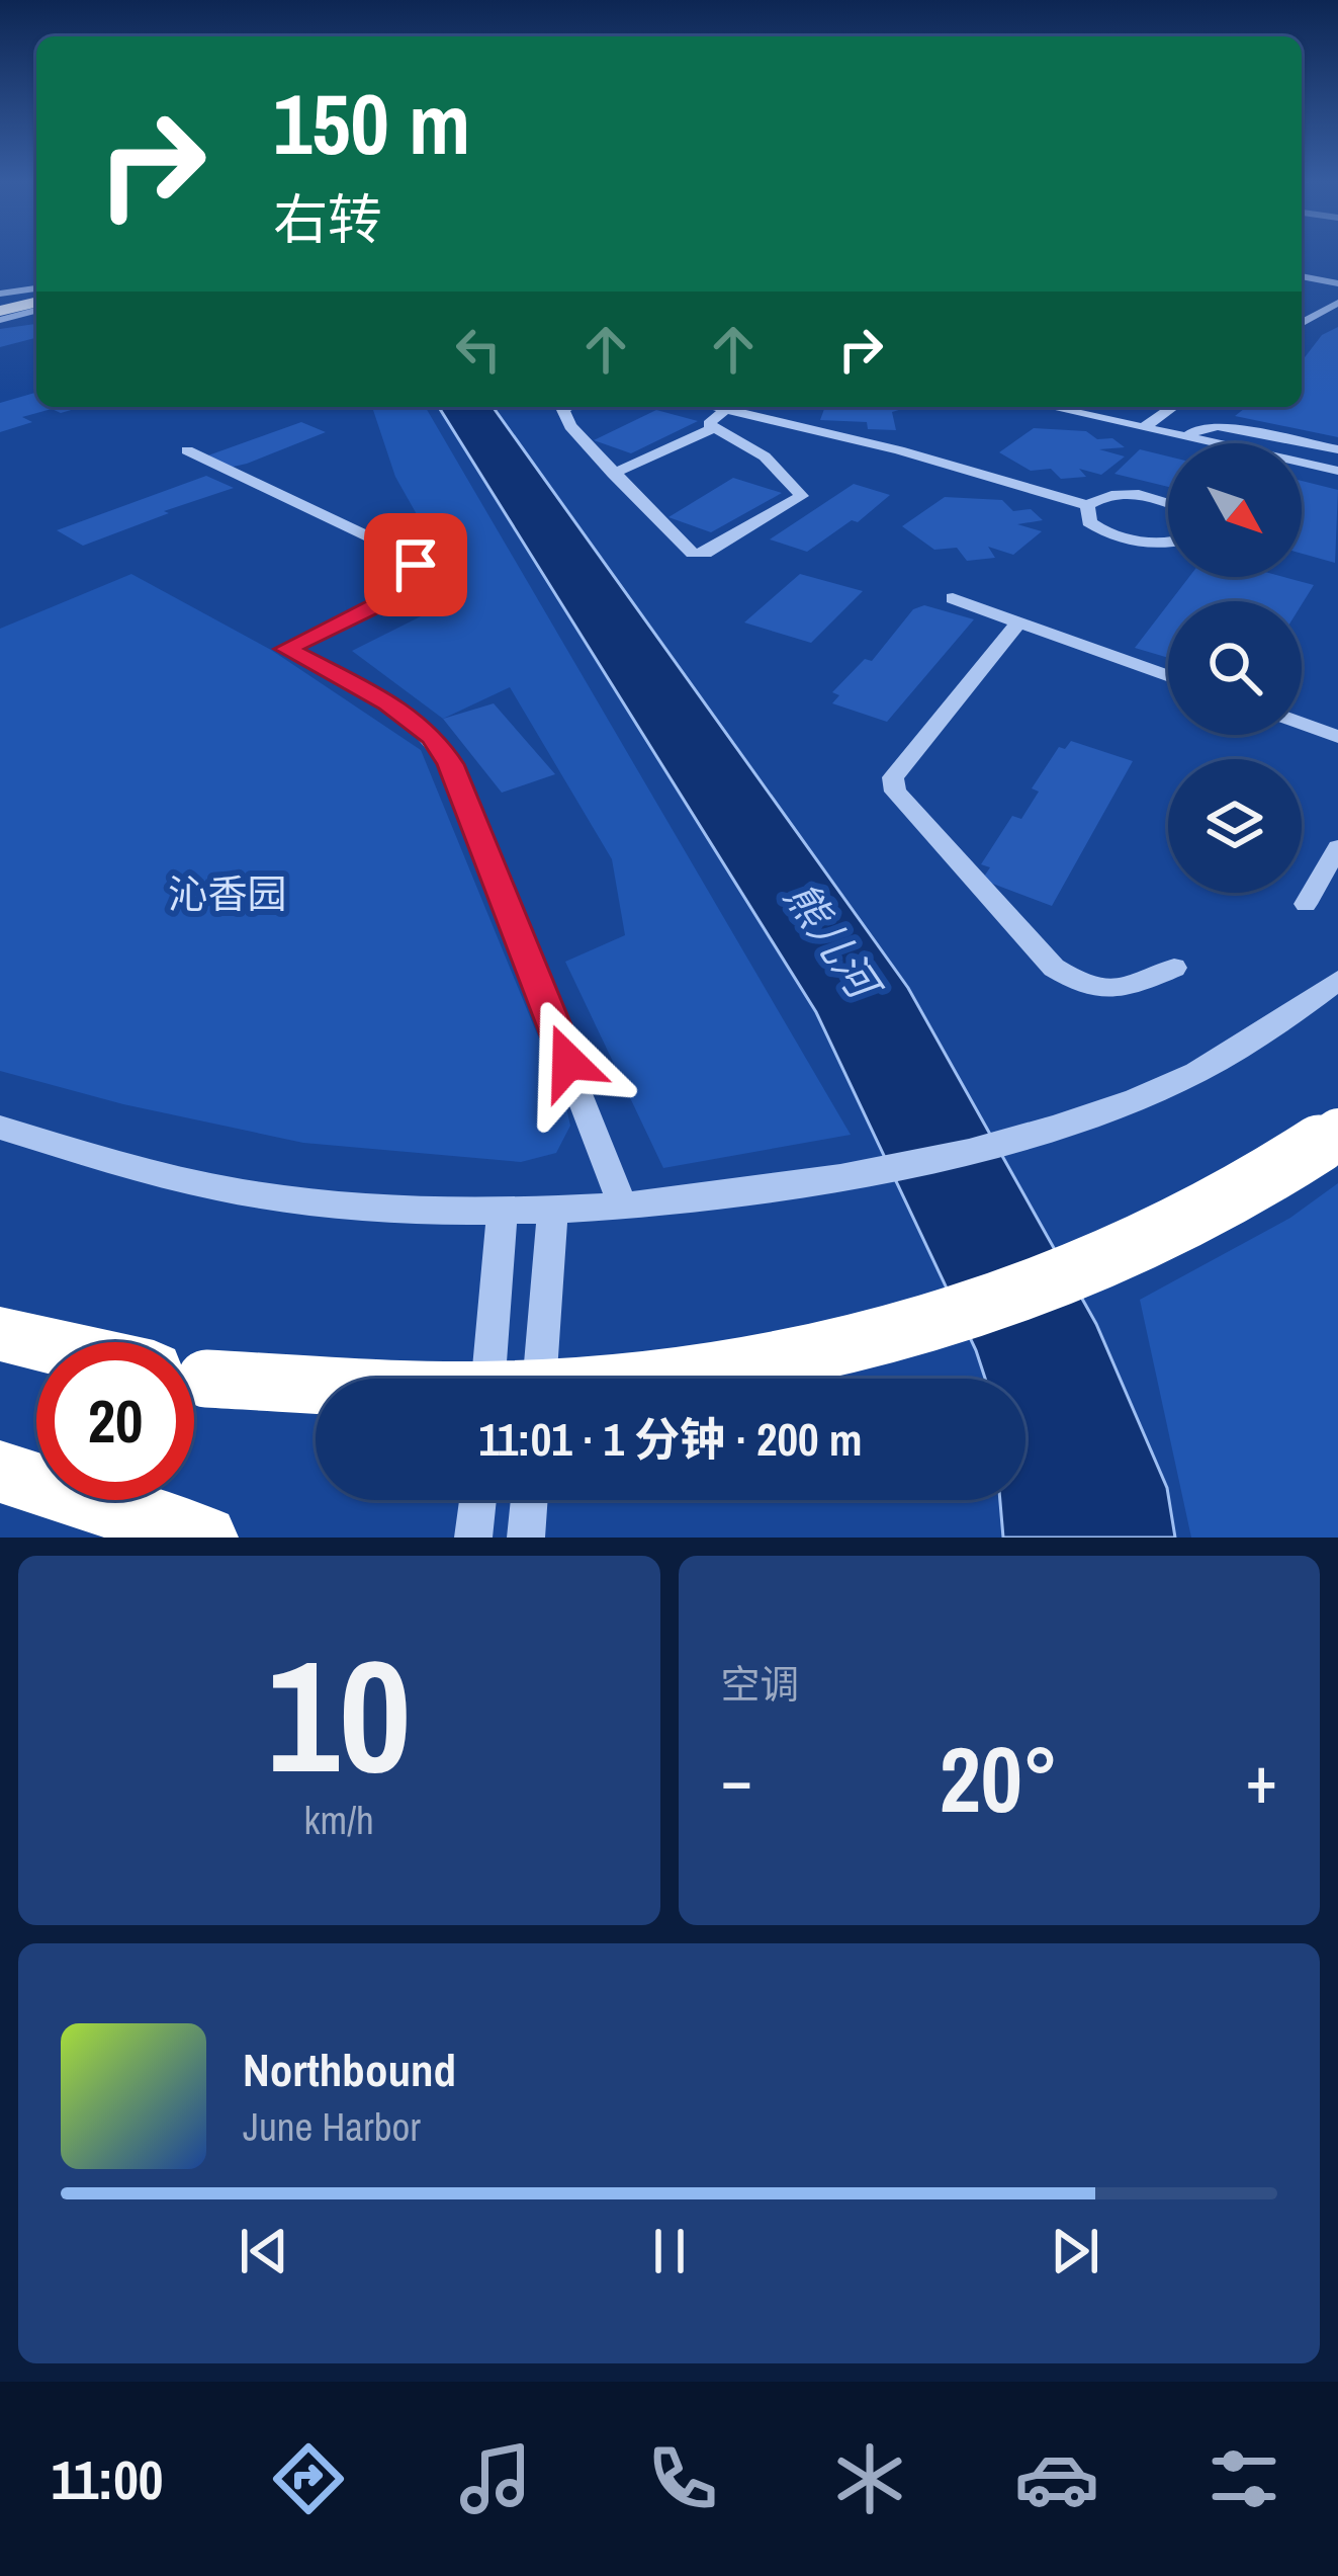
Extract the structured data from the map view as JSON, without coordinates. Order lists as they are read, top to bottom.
{
  "water": ["熊儿河"],
  "parks": ["沁香园"],
  "north": "bottom right",
  "page": {
    "turn": ["150 m", "右转"],
    "limit": "20",
    "trip": "11:01 · 1 分钟 · 200 m",
    "tile": [
      ["10", "km/h"],
      "空调"
    ],
    "heat": ["−", "20°", "+"],
    "song": ["Northbound", "June Harbor"],
    "tabs": "11:00"
  }
}
